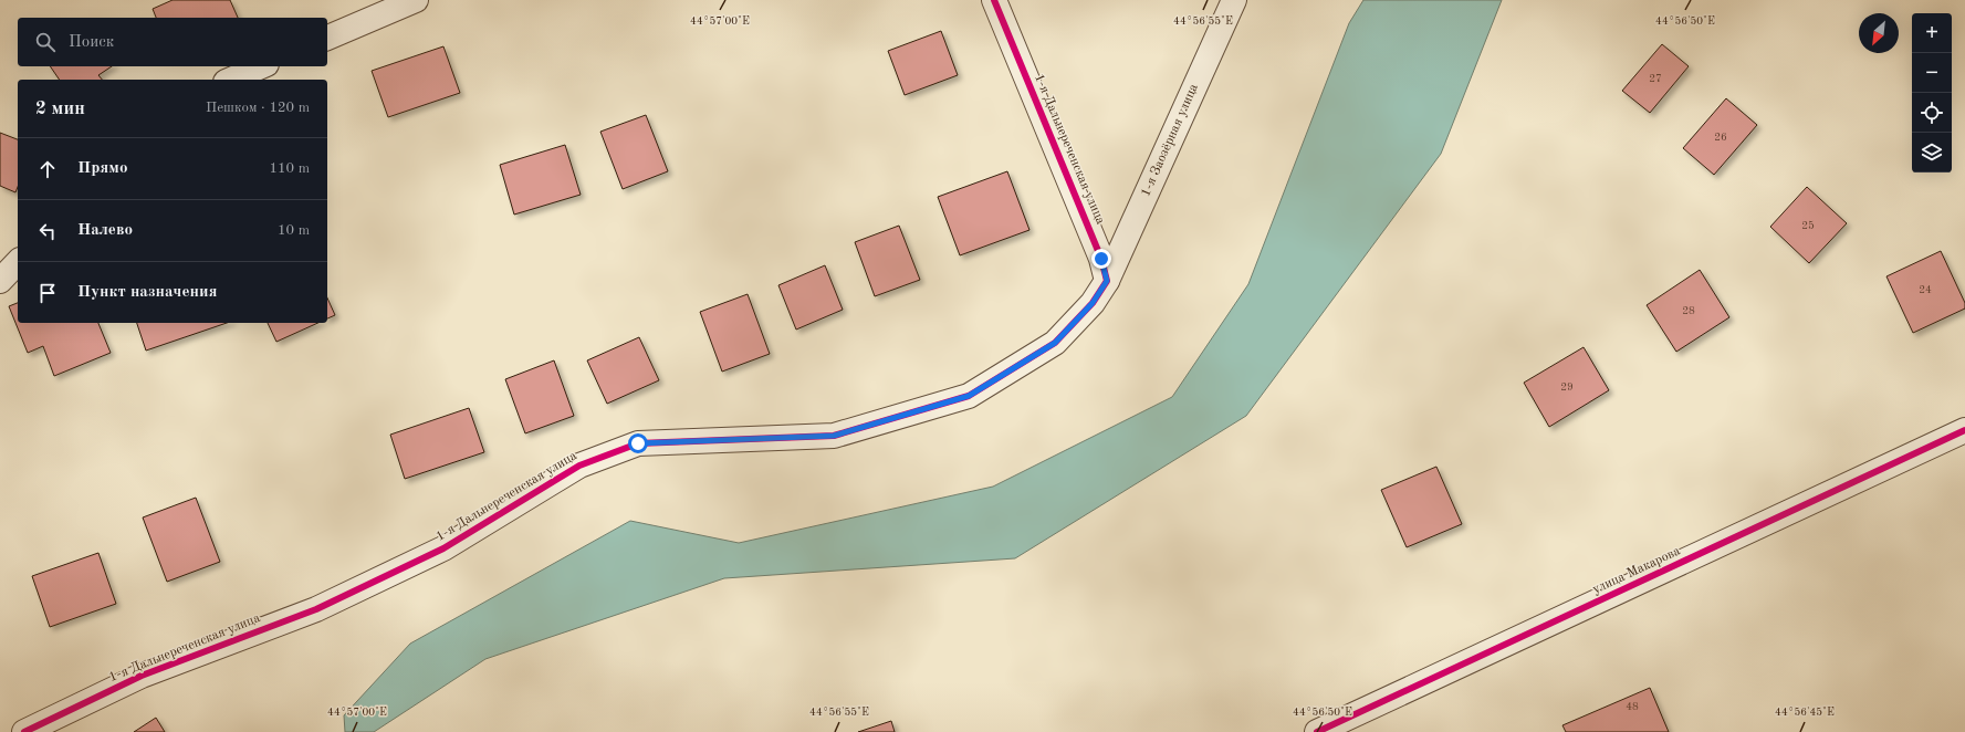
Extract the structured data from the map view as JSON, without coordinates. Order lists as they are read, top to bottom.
{
  "streets": {
    "street": ["1-я Заозёрная улица", "1-я Дальнереченская улица", "улица Макарова"]
  },
  "crossings": [
    ["1-я Заозёрная улица", "1-я Дальнереченская улица"]
  ],
  "house_numbers": [
    "27",
    "26",
    "25",
    "24",
    "28",
    "29",
    "48"
  ],
  "north": "bottom left",
  "page": {
    "map_buttons": ["+", "−"],
    "search": "Поиск",
    "heading": ["2 мин", "Пешком · 120 m"],
    "list": [
      ["Прямо", "110 m"],
      ["Налево", "10 m"],
      "Пункт назначения"
    ]
  },
  "coordinates": [
    "44°57'00\"E",
    "44°56'55\"E",
    "44°56'50\"E",
    "44°56'45\"E"
  ]
}
